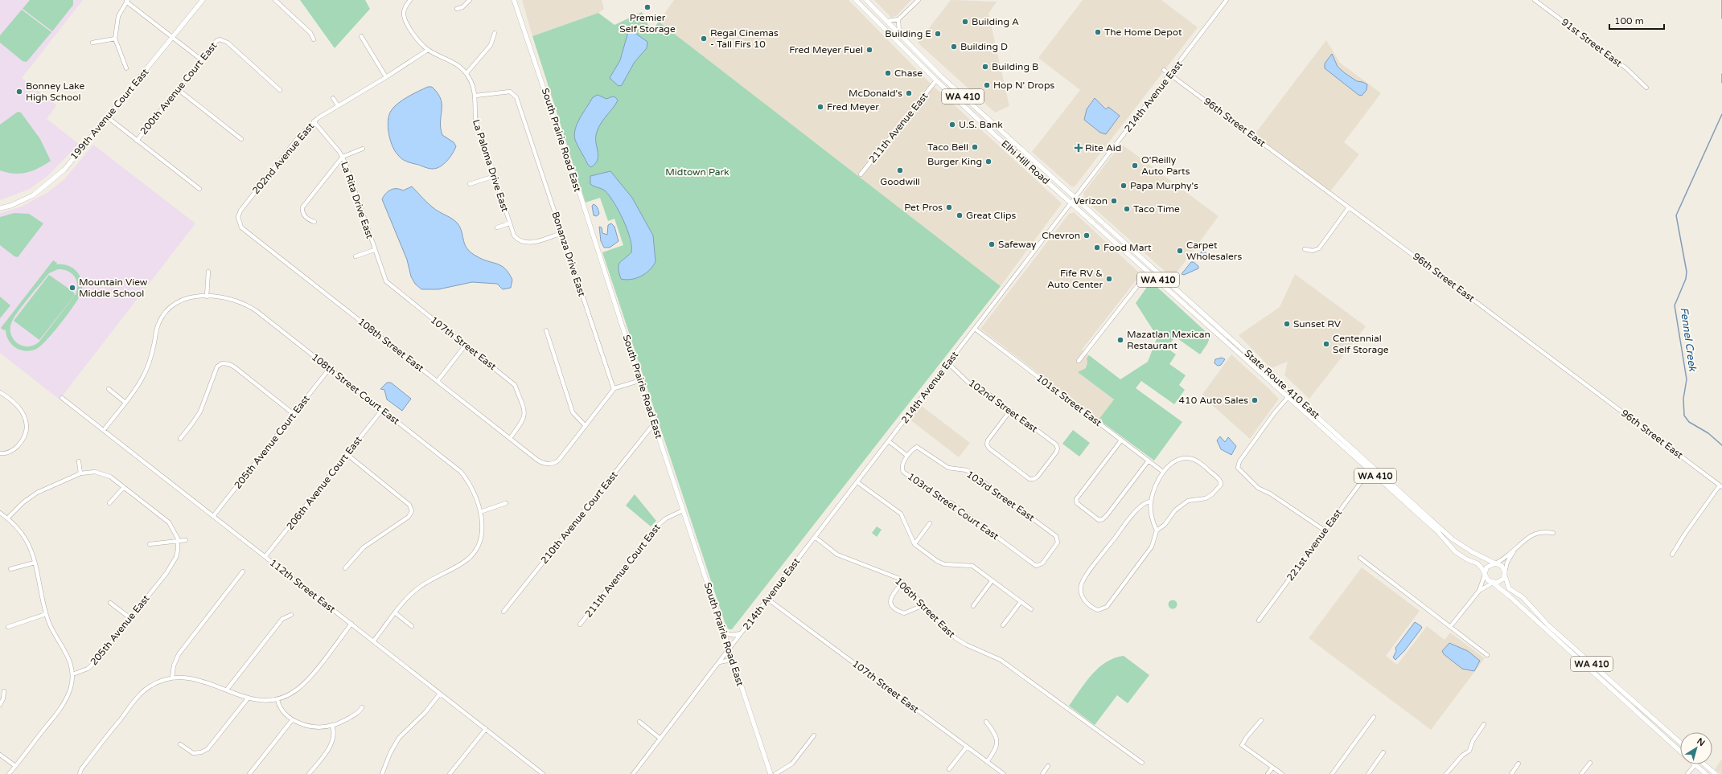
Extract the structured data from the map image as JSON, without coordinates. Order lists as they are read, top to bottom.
{
  "streets": {
    "main road": [
      "WA 410",
      "199th Avenue Court East",
      "South Prairie Road East",
      "Elhi Hill Road",
      "State Route 410 East"
    ],
    "street": [
      "91st Street East",
      "200th Avenue Court East",
      "214th Avenue East",
      "96th Street East",
      "211th Avenue East",
      "202nd Avenue East",
      "La Paloma Drive East",
      "La Rita Drive East",
      "Bonanza Drive East",
      "107th Street East",
      "108th Street East",
      "108th Street Court East",
      "101st Street East",
      "102nd Street East",
      "205th Avenue Court East",
      "206th Avenue Court East",
      "103rd Street East",
      "103rd Street Court East",
      "210th Avenue Court East",
      "221st Avenue East",
      "211th Avenue Court East",
      "112th Street East",
      "106th Street East",
      "205th Avenue East"
    ]
  },
  "crossings": [
    ["WA 410", "State Route 410 East"],
    ["214th Avenue East", "96th Street East"],
    ["214th Avenue East", "South Prairie Road East"],
    ["214th Avenue East", "Elhi Hill Road"],
    ["214th Avenue East", "107th Street East"],
    ["214th Avenue East", "State Route 410 East"],
    ["214th Avenue East", "101st Street East"],
    ["214th Avenue East", "102nd Street East"],
    ["214th Avenue East", "106th Street East"],
    ["211th Avenue East", "Elhi Hill Road"],
    ["South Prairie Road East", "210th Avenue Court East"],
    ["South Prairie Road East", "211th Avenue Court East"],
    ["202nd Avenue East", "La Paloma Drive East"],
    ["202nd Avenue East", "La Rita Drive East"],
    ["202nd Avenue East", "108th Street East"],
    ["Elhi Hill Road", "State Route 410 East"],
    ["La Paloma Drive East", "Bonanza Drive East"],
    ["La Rita Drive East", "107th Street East"],
    ["107th Street East", "108th Street East"],
    ["State Route 410 East", "221st Avenue East"],
    ["108th Street Court East", "205th Avenue Court East"],
    ["108th Street Court East", "206th Avenue Court East"],
    ["108th Street Court East", "112th Street East"],
    ["205th Avenue Court East", "112th Street East"],
    ["206th Avenue Court East", "112th Street East"],
    ["103rd Street East", "103rd Street Court East"]
  ],
  "water": ["Fennel Creek"],
  "parks": ["Midtown Park"],
  "places": {
    "other": [
      "Premier Self Storage",
      "Building A",
      "The Home Depot",
      "Building E",
      "Regal Cinemas - Tall Firs 10",
      "Building D",
      "Fred Meyer Fuel",
      "Building B",
      "Chase",
      "Hop N' Drops",
      "Bonney Lake High School",
      "McDonald's",
      "Fred Meyer",
      "U.S. Bank",
      "Taco Bell",
      "Burger King",
      "O'Reilly Auto Parts",
      "Goodwill",
      "Papa Murphy's",
      "Verizon",
      "Pet Pros",
      "Taco Time",
      "Great Clips",
      "Chevron",
      "Safeway",
      "Food Mart",
      "Carpet Wholesalers",
      "Fife RV & Auto Center",
      "Mountain View Middle School",
      "Sunset RV",
      "Mazatlan Mexican Restaurant",
      "Centennial Self Storage",
      "410 Auto Sales"
    ],
    "health": ["Rite Aid"]
  },
  "scale_bar": "100 m",
  "north": "top right"
}
